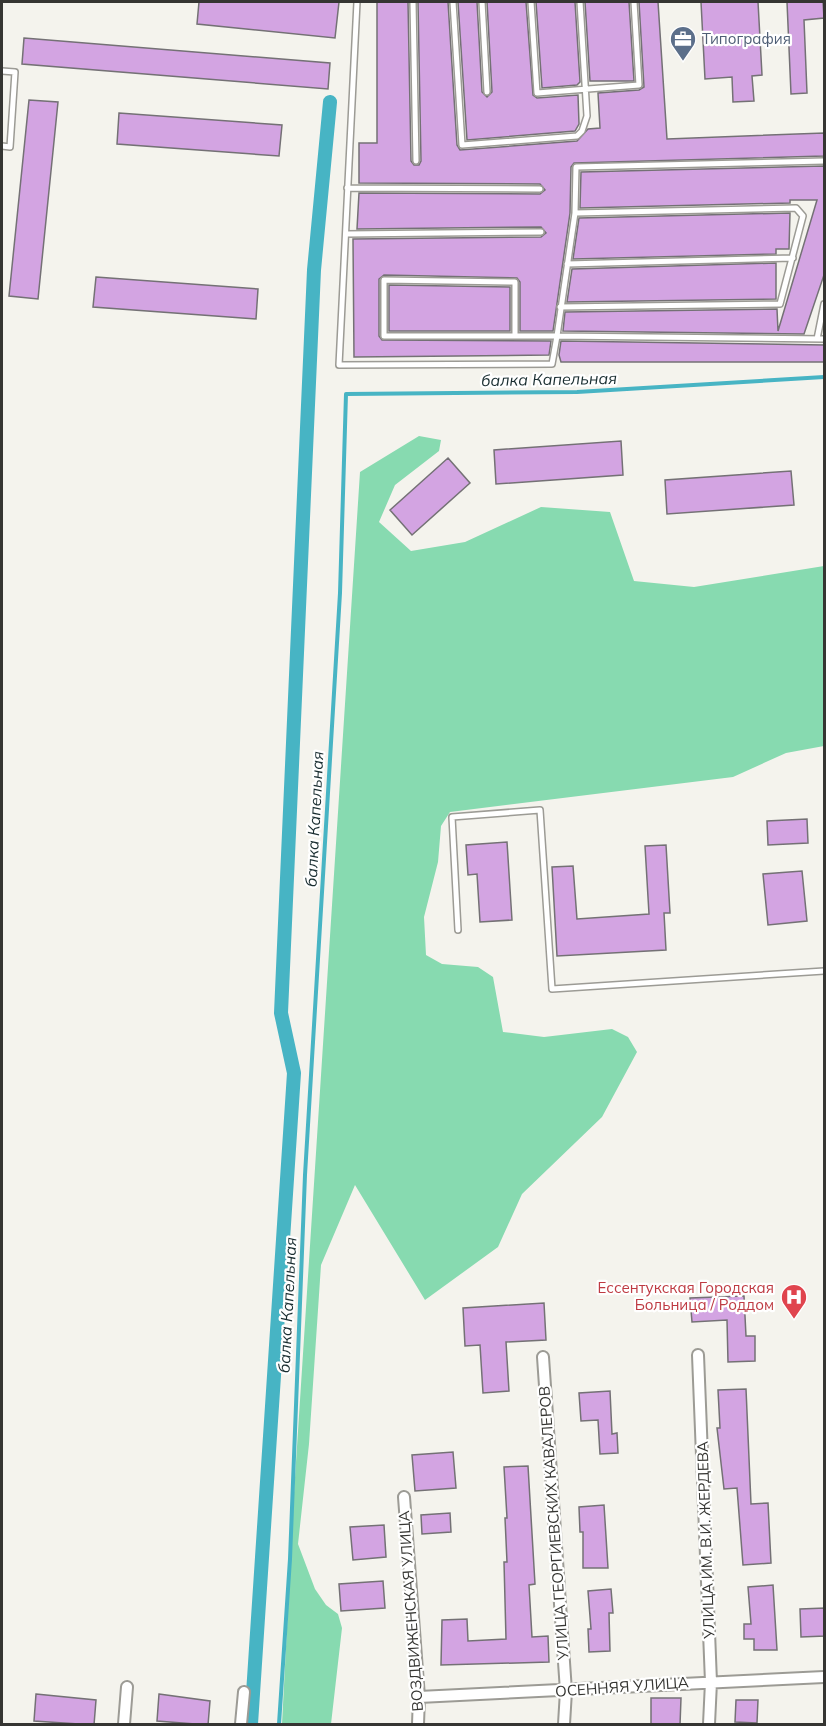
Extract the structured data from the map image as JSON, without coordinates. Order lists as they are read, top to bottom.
{
  "streets": {
    "street": [
      "УЛИЦА ГЕОРГИЕВСКИХ КАВАЛЕРОВ",
      "УЛИЦА ИМ. В.И. ЖЕРДЕВА",
      "ВОЗДВИЖЕНСКАЯ УЛИЦА",
      "ОСЕННЯЯ УЛИЦА"
    ]
  },
  "crossings": [
    ["УЛИЦА ГЕОРГИЕВСКИХ КАВАЛЕРОВ", "ОСЕННЯЯ УЛИЦА"],
    ["УЛИЦА ИМ. В.И. ЖЕРДЕВА", "ОСЕННЯЯ УЛИЦА"],
    ["ВОЗДВИЖЕНСКАЯ УЛИЦА", "ОСЕННЯЯ УЛИЦА"]
  ],
  "water": ["балка Капельная"],
  "places": {
    "office": ["Типография"],
    "hospital": ["Ессентукская Городская Больница / Роддом"]
  }
}
